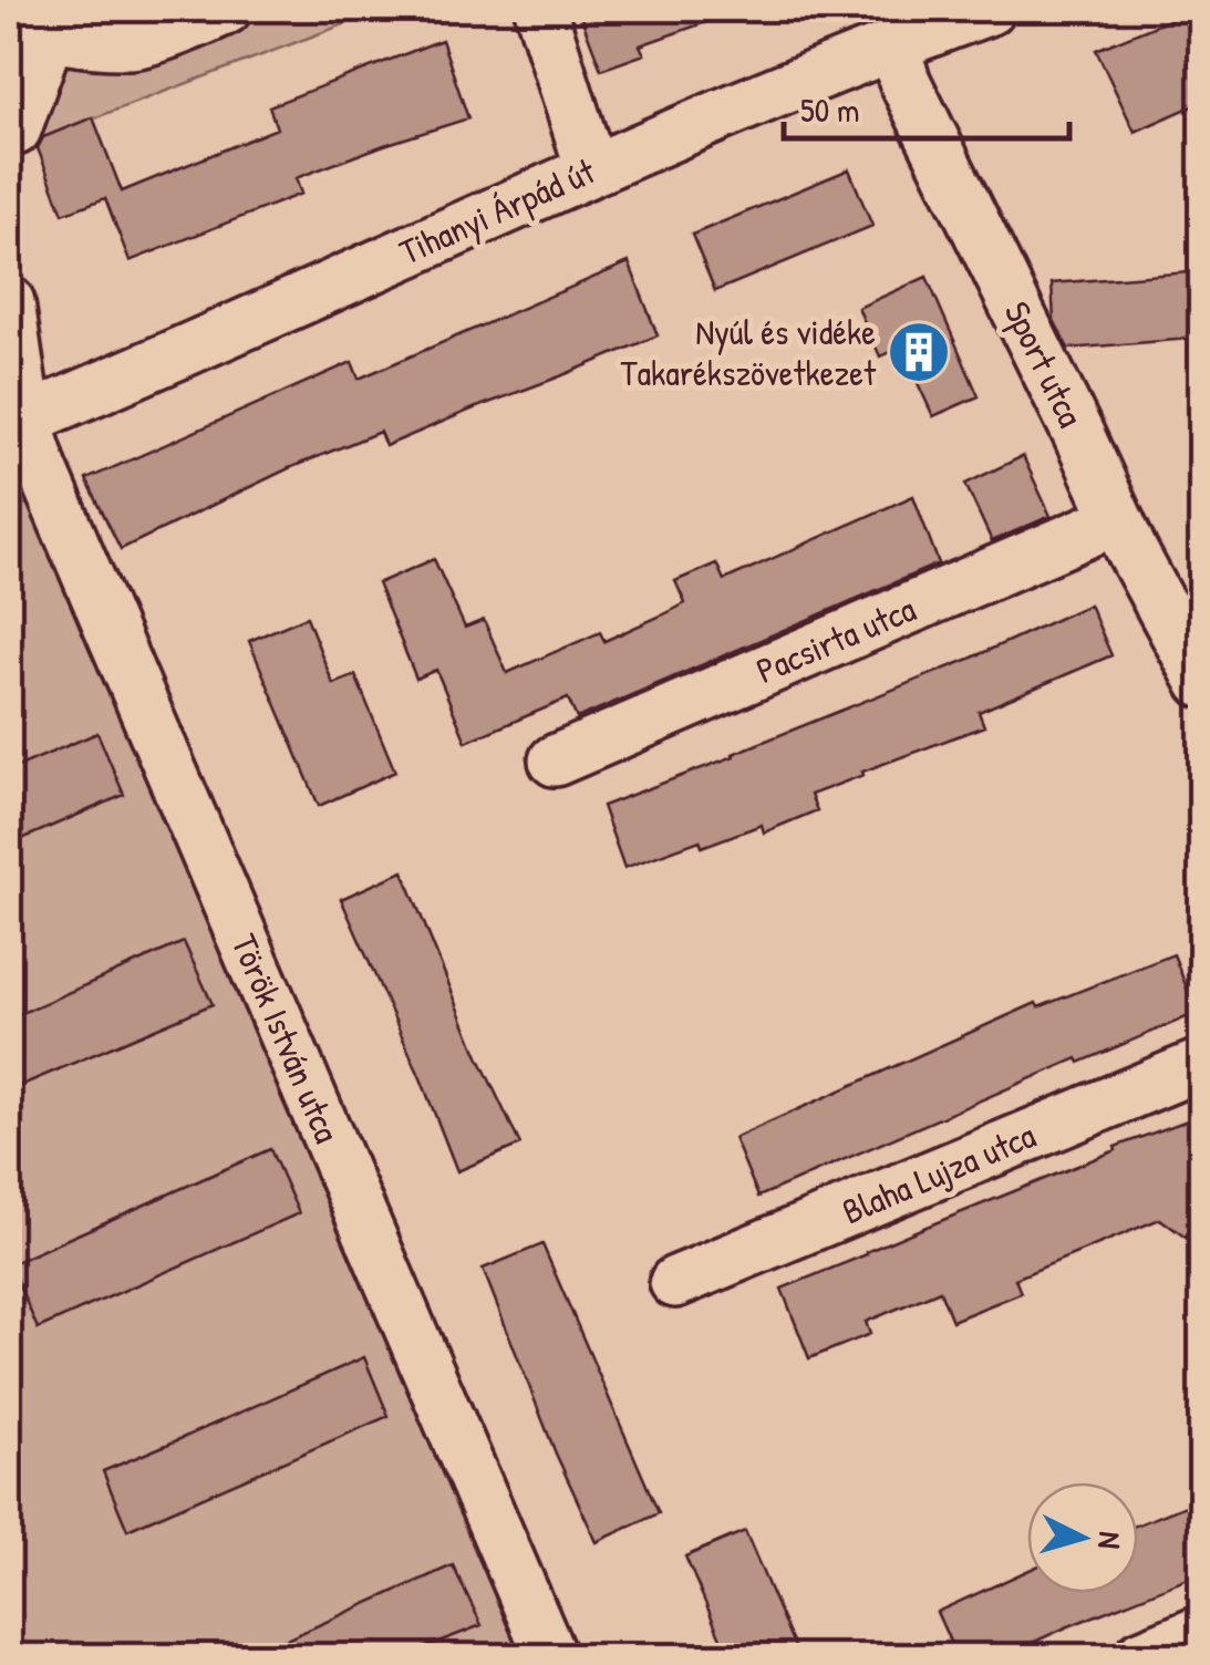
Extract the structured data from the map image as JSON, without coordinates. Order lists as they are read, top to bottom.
{
  "streets": {
    "street": [
      "Tihanyi Árpád út",
      "Sport utca",
      "Pacsirta utca",
      "Török István utca",
      "Blaha Lujza utca"
    ]
  },
  "crossings": [
    ["Tihanyi Árpád út", "Sport utca"],
    ["Tihanyi Árpád út", "Török István utca"],
    ["Sport utca", "Pacsirta utca"]
  ],
  "places": {
    "building": ["Nyúl és vidéke Takarékszövetkezet"]
  },
  "scale_bar": "50 m",
  "north": "right"
}
